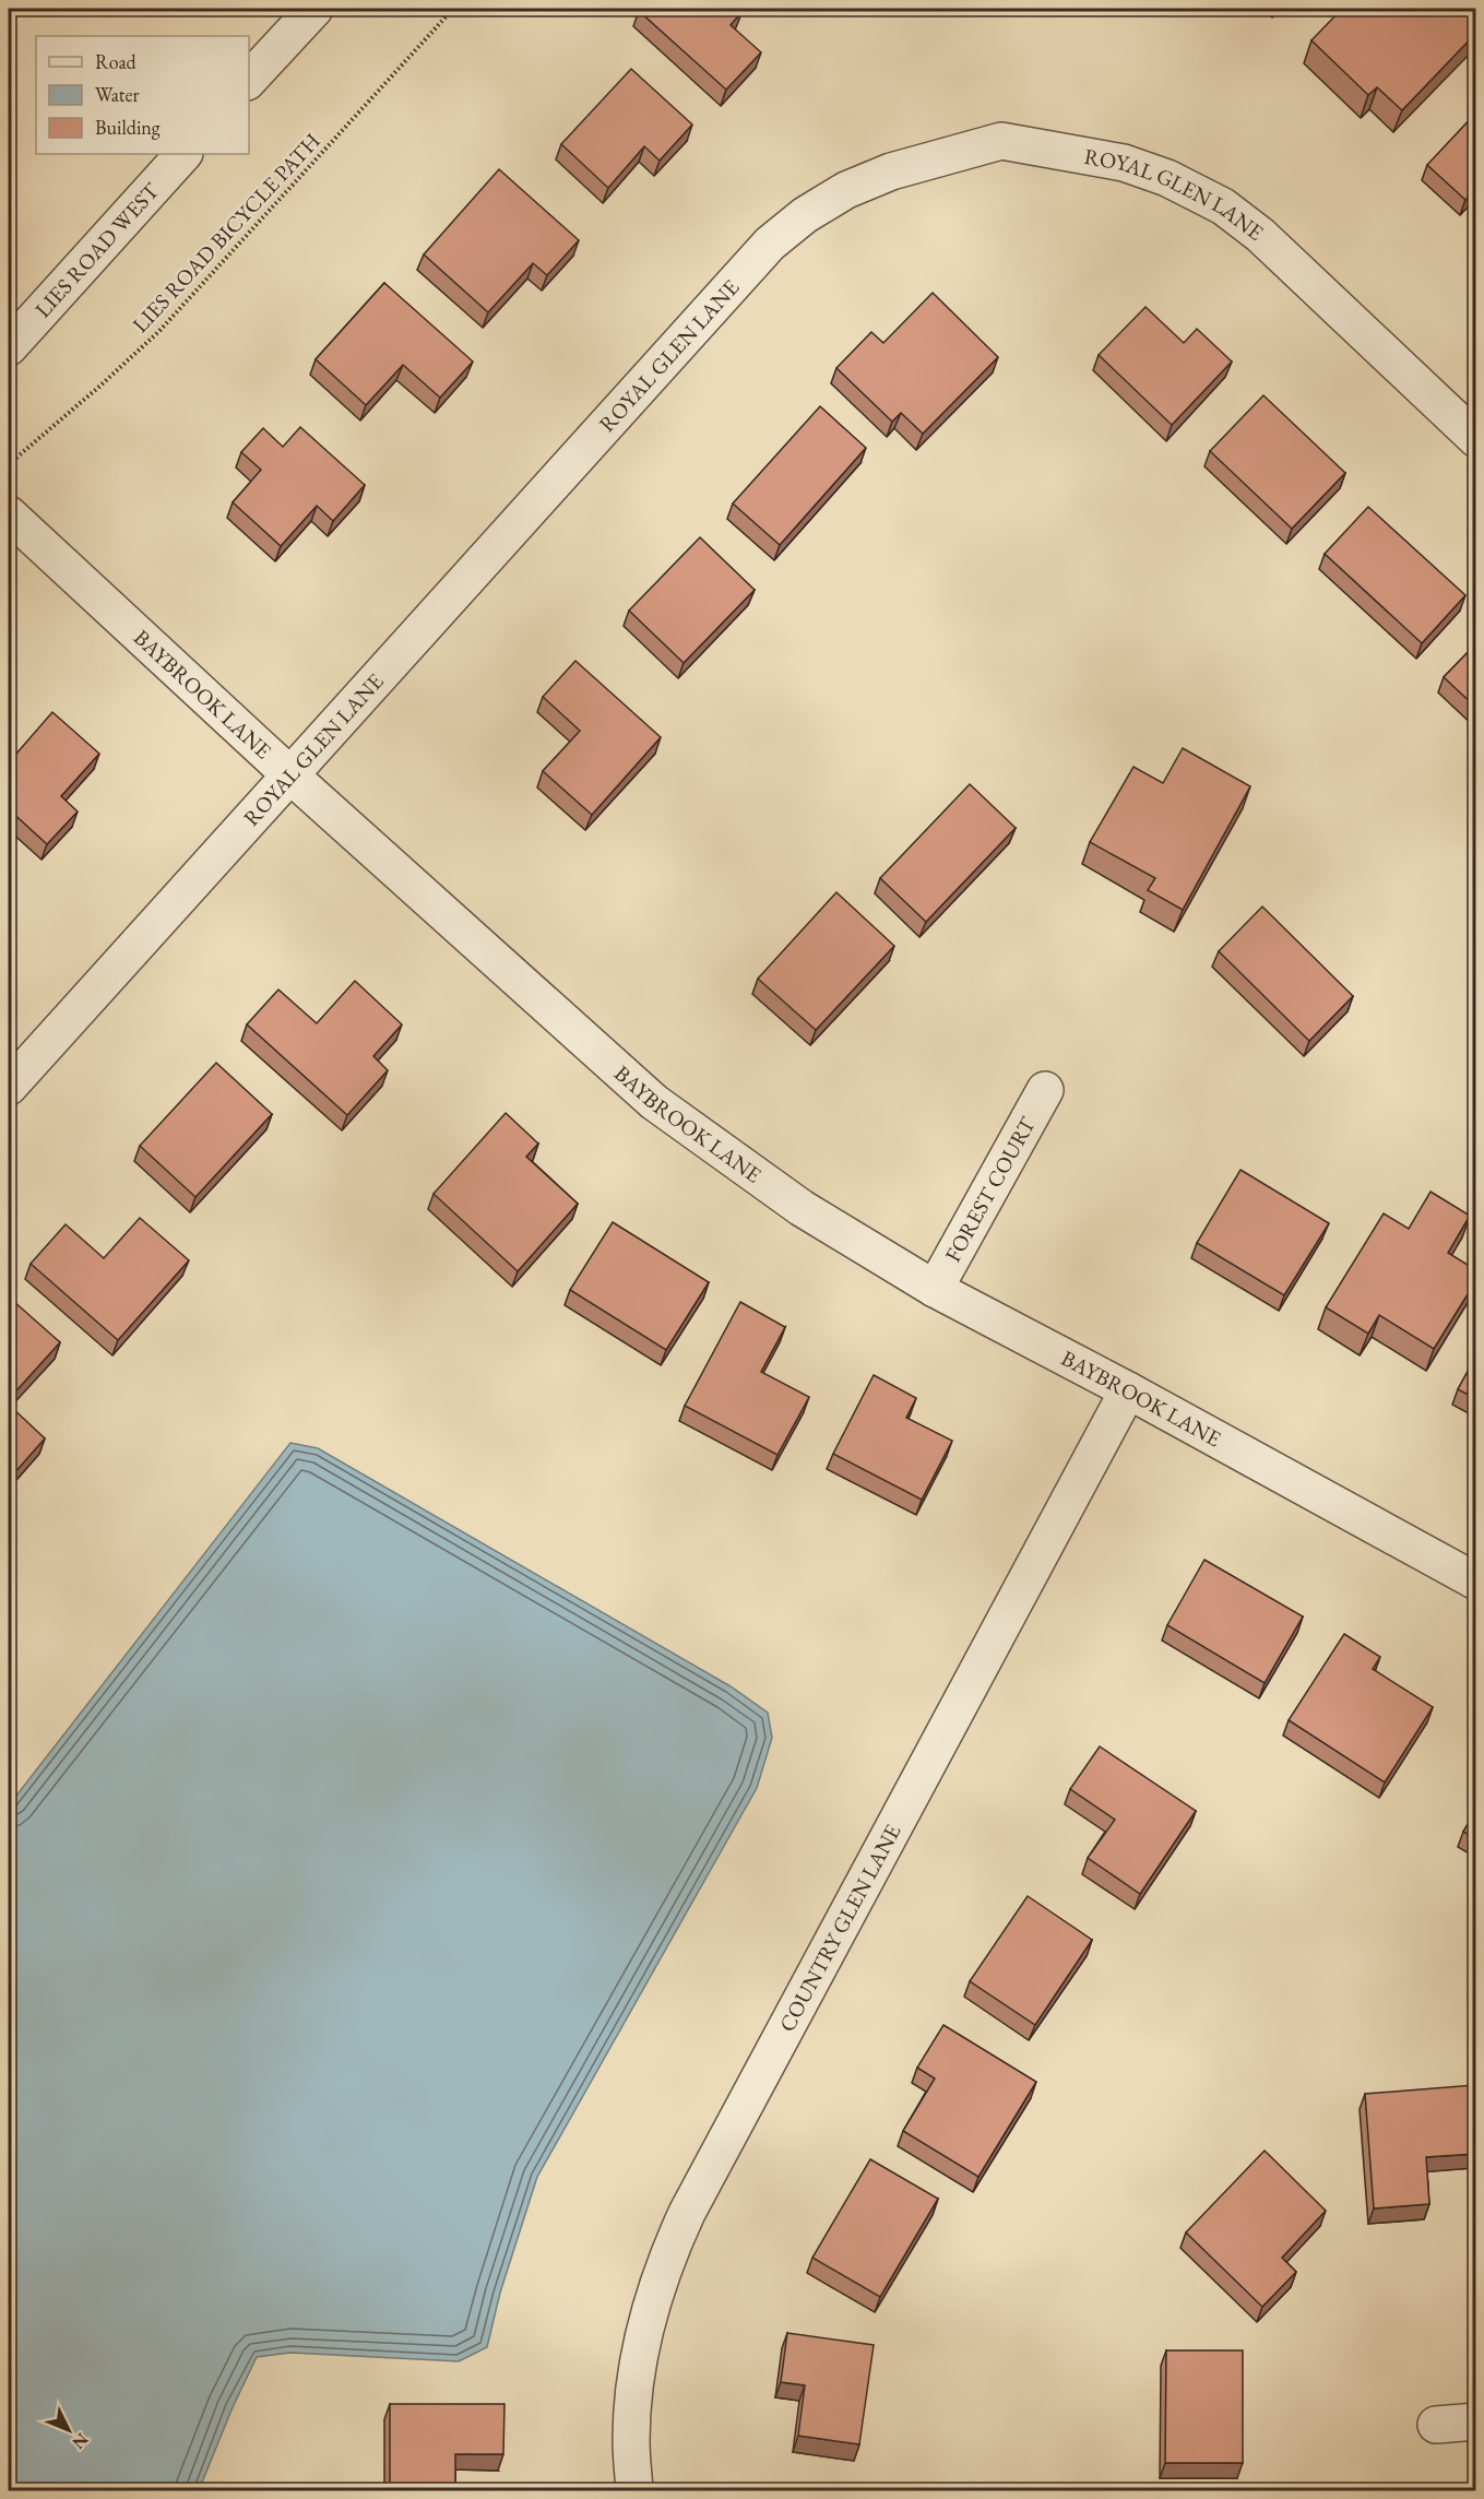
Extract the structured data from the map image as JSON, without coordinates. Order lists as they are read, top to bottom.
{
  "streets": {
    "street": [
      "ROYAL GLEN LANE",
      "LIES ROAD WEST",
      "BAYBROOK LANE",
      "FOREST COURT",
      "COUNTRY GLEN LANE"
    ],
    "path": ["LIES ROAD BICYCLE PATH"]
  },
  "crossings": [
    ["ROYAL GLEN LANE", "BAYBROOK LANE"],
    ["BAYBROOK LANE", "FOREST COURT"],
    ["BAYBROOK LANE", "COUNTRY GLEN LANE"]
  ],
  "legend": ["Road", "Water", "Building"],
  "north": "bottom right"
}
